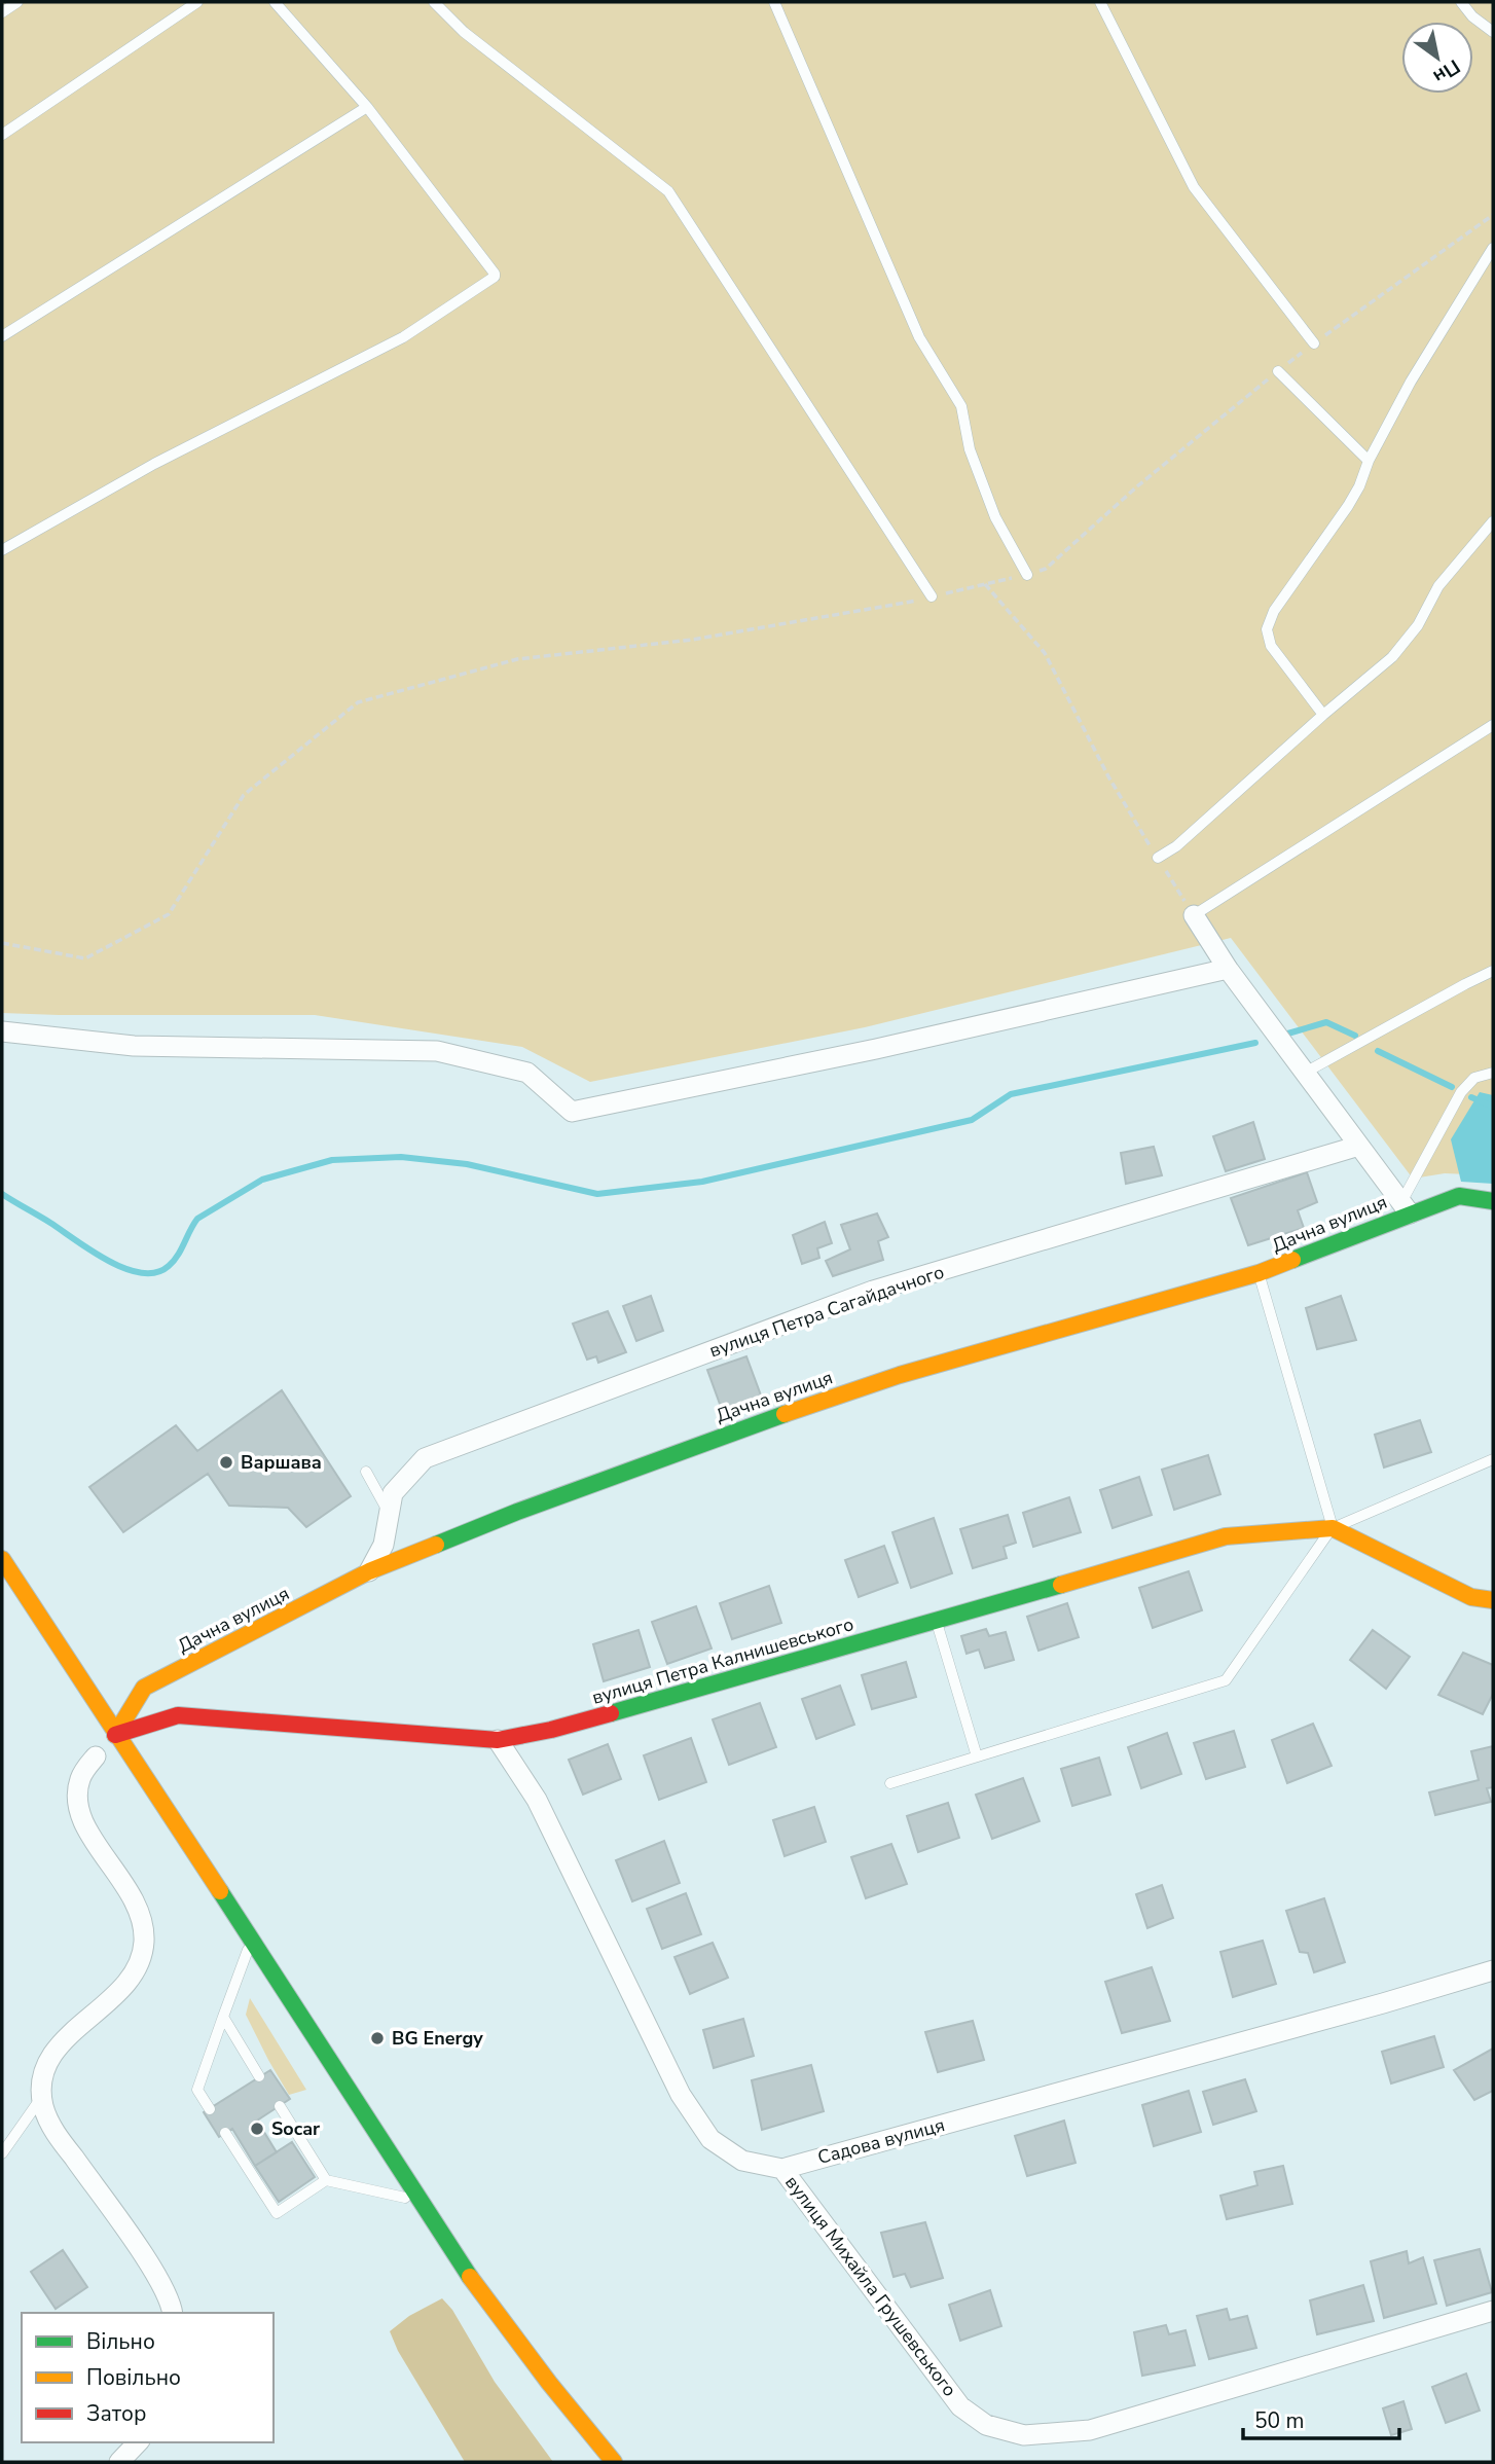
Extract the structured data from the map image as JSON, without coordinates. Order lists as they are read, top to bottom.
{
  "streets": {
    "main road": ["Дачна вулиця", "вулиця Петра Калнишевського"],
    "street": ["вулиця Петра Сагайдачного", "Садова вулиця", "вулиця Михайла Грушевського"]
  },
  "crossings": [
    ["Дачна вулиця", "вулиця Петра Сагайдачного"],
    ["Дачна вулиця", "вулиця Петра Калнишевського"],
    ["вулиця Петра Калнишевського", "Садова вулиця"],
    ["Садова вулиця", "вулиця Михайла Грушевського"]
  ],
  "places": ["Варшава", "BG Energy", "Socar"],
  "legend": ["Вільно", "Повільно", "Затор"],
  "scale_bar": "50 m",
  "north": "bottom right"
}
